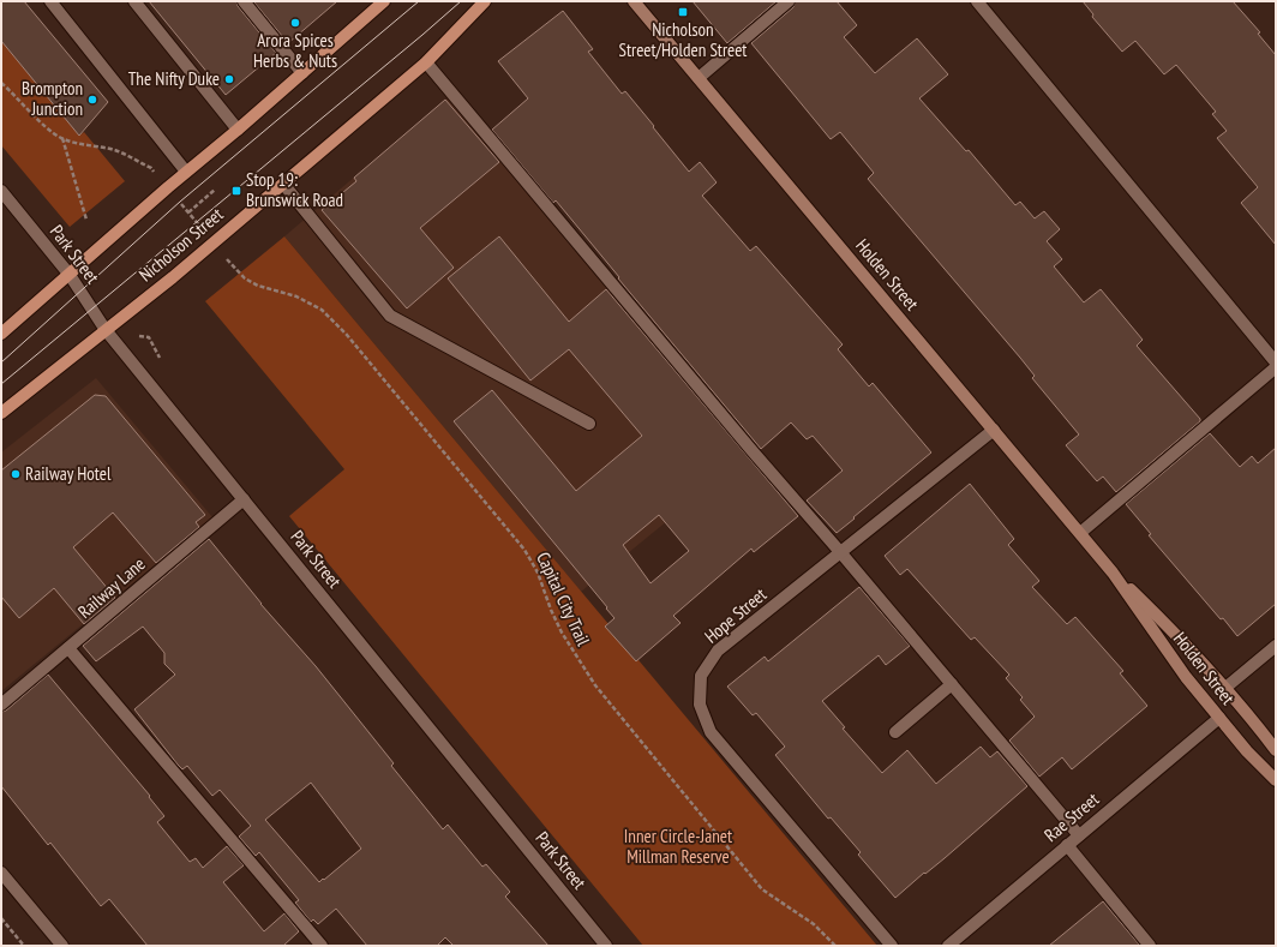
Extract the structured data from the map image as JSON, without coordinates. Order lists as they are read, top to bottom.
{
  "streets": {
    "main road": ["Nicholson Street", "Holden Street"],
    "street": [
      "Park Street",
      "Railway Lane",
      "Hope Street",
      "Rae Street"
    ],
    "path": ["Capital City Trail"]
  },
  "crossings": [
    ["Nicholson Street", "Park Street"],
    ["Nicholson Street", "Capital City Trail"],
    ["Park Street", "Railway Lane"],
    ["Holden Street", "Hope Street"],
    ["Holden Street", "Rae Street"]
  ],
  "parks": ["Inner Circle-Janet Millman Reserve"],
  "places": {
    "transit": ["Nicholson Street/Holden Street", "Stop 19: Brunswick Road"],
    "other": [
      "Arora Spices Herbs & Nuts",
      "The Nifty Duke",
      "Brompton Junction",
      "Railway Hotel"
    ]
  }
}
